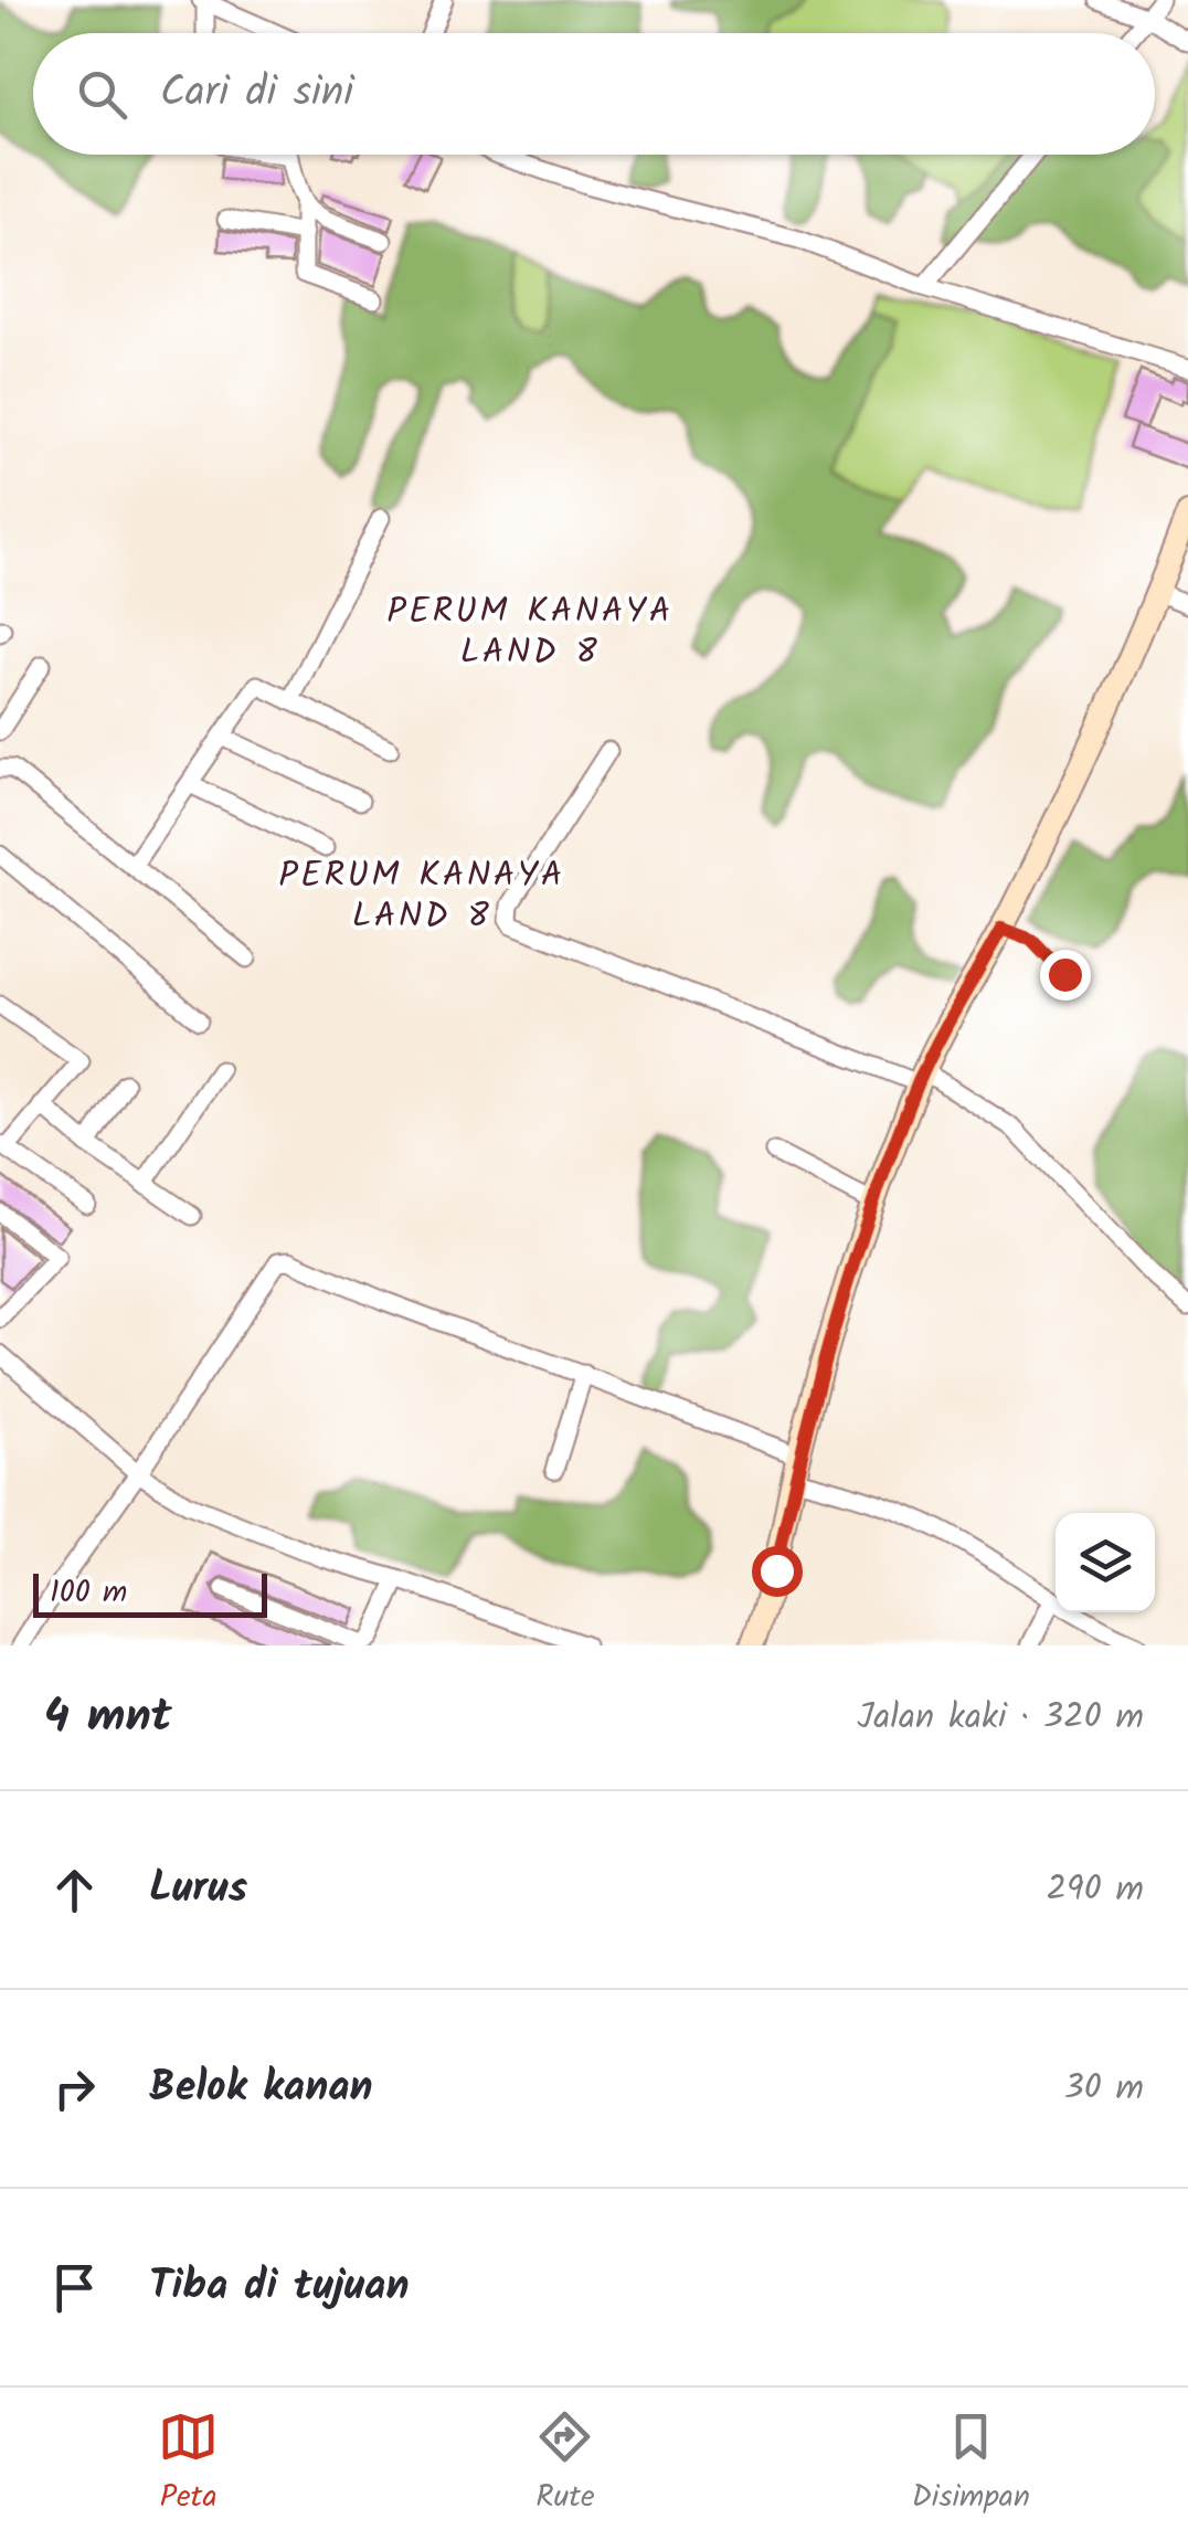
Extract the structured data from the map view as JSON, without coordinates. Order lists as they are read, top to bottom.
{
  "districts": ["PERUM KANAYA LAND 8", "PERUM KANAYA LAND 8"],
  "scale_bar": "100 m",
  "page": {
    "search": "Cari di sini",
    "scale": "100 m",
    "heading": ["4 mnt", "Jalan kaki · 320 m"],
    "list": [
      ["Lurus", "290 m"],
      ["Belok kanan", "30 m"],
      "Tiba di tujuan"
    ],
    "nav": ["Peta", "Rute", "Disimpan"]
  }
}
